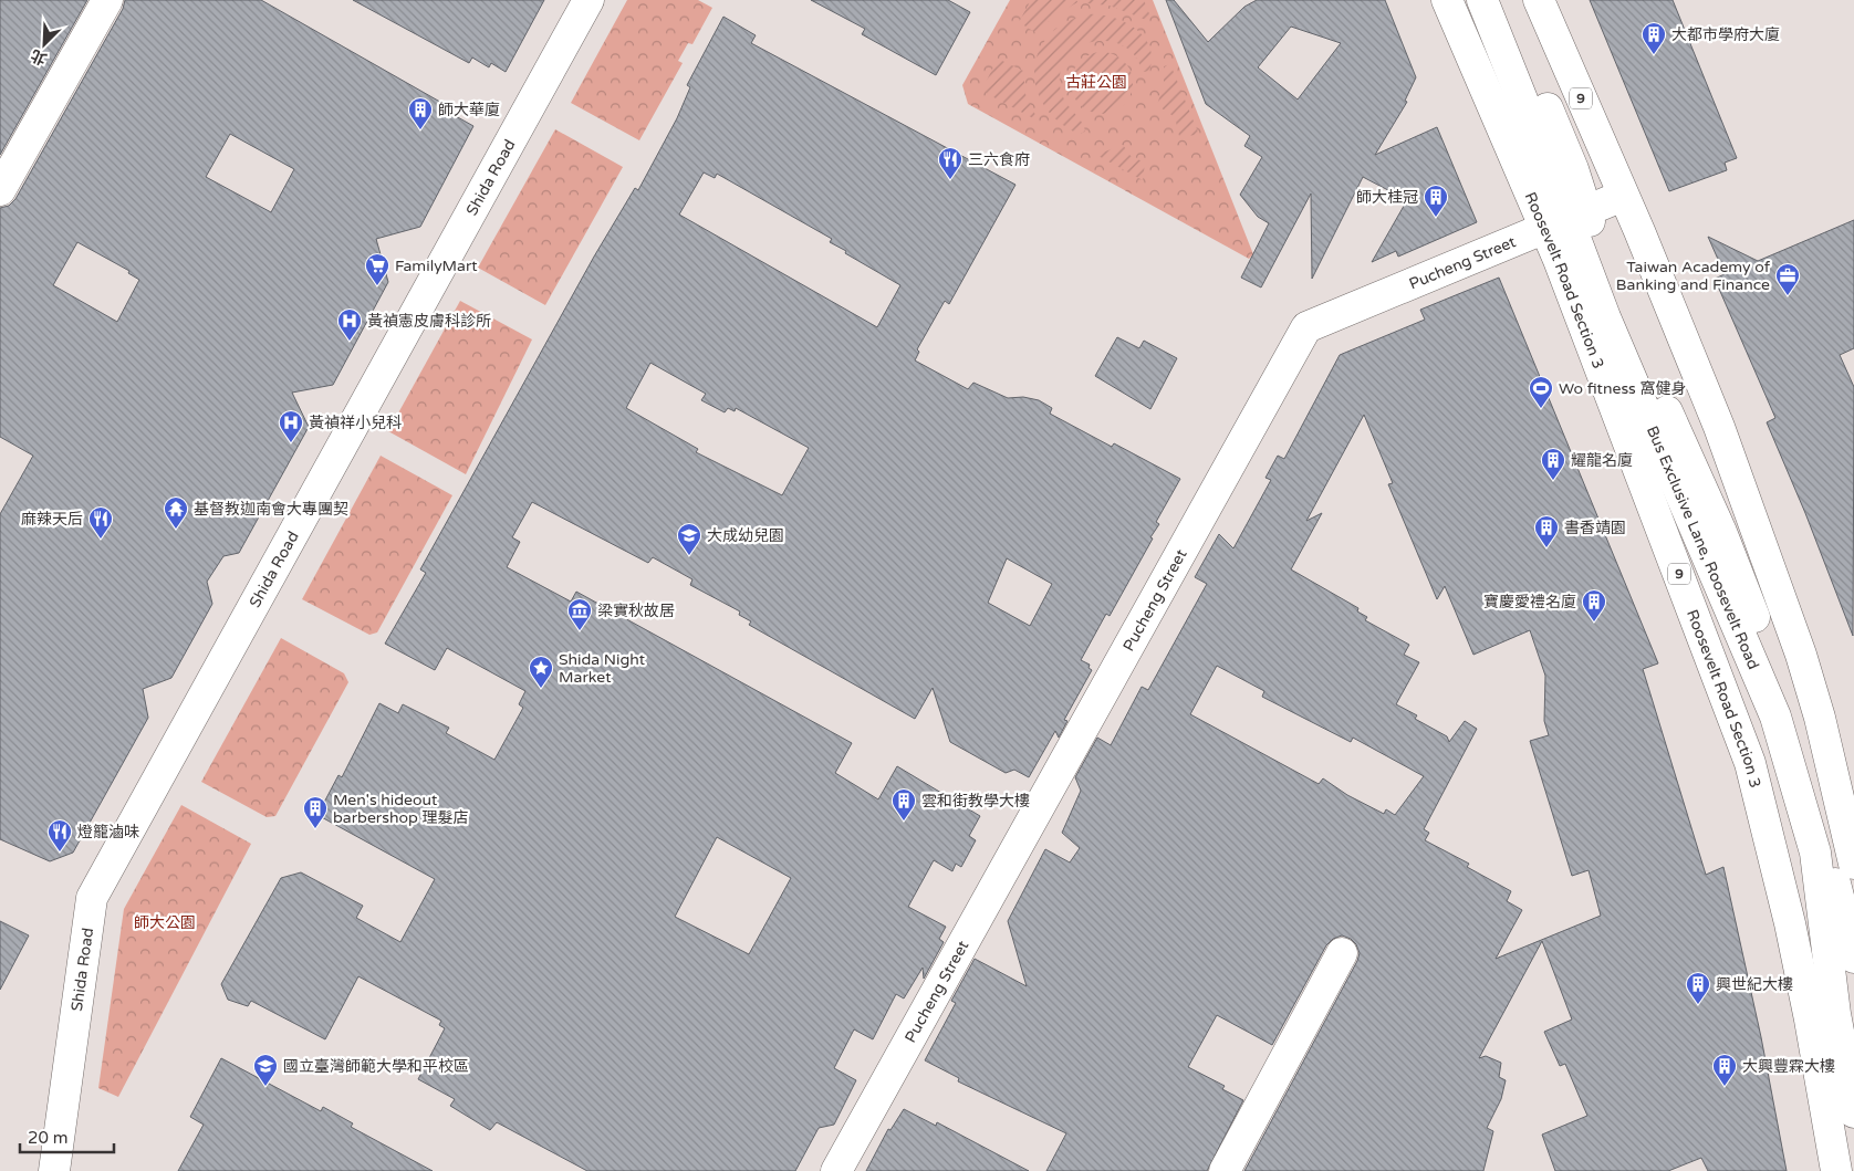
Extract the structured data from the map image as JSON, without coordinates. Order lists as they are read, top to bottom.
{
  "streets": {
    "main road": [
      "9",
      "Shida Road",
      "Pucheng Street",
      "Roosevelt Road Section 3",
      "Bus Exclusive Lane, Roosevelt Road"
    ]
  },
  "crossings": [
    ["9", "Pucheng Street"],
    ["Pucheng Street", "Roosevelt Road Section 3"],
    ["Pucheng Street", "Bus Exclusive Lane, Roosevelt Road"],
    ["Roosevelt Road Section 3", "Bus Exclusive Lane, Roosevelt Road"]
  ],
  "parks": ["古莊公園", "師大公園"],
  "places": {
    "building": [
      "大都市學府大廈",
      "師大華廈",
      "師大桂冠",
      "耀龍名廈",
      "書香靖園",
      "寶慶愛禮名廈",
      "雲和街教學大樓",
      "Men's hideout barbershop 理髮店",
      "興世紀大樓",
      "大興豐霖大樓"
    ],
    "restaurant": ["三六食府", "麻辣天后", "燈籠滷味"],
    "supermarket": ["FamilyMart"],
    "office": ["Taiwan Academy of Banking and Finance"],
    "hospital": ["黃禎憲皮膚科診所", "黃禎祥小兒科"],
    "sports": ["Wo fitness 窩健身"],
    "temple": ["基督教迦南會大專團契"],
    "school or university": ["大成幼兒園", "國立臺灣師範大學和平校區"],
    "museum": ["梁實秋故居"],
    "place": ["Shida Night Market"]
  },
  "scale_bar": "20 m",
  "north": "bottom left"
}
